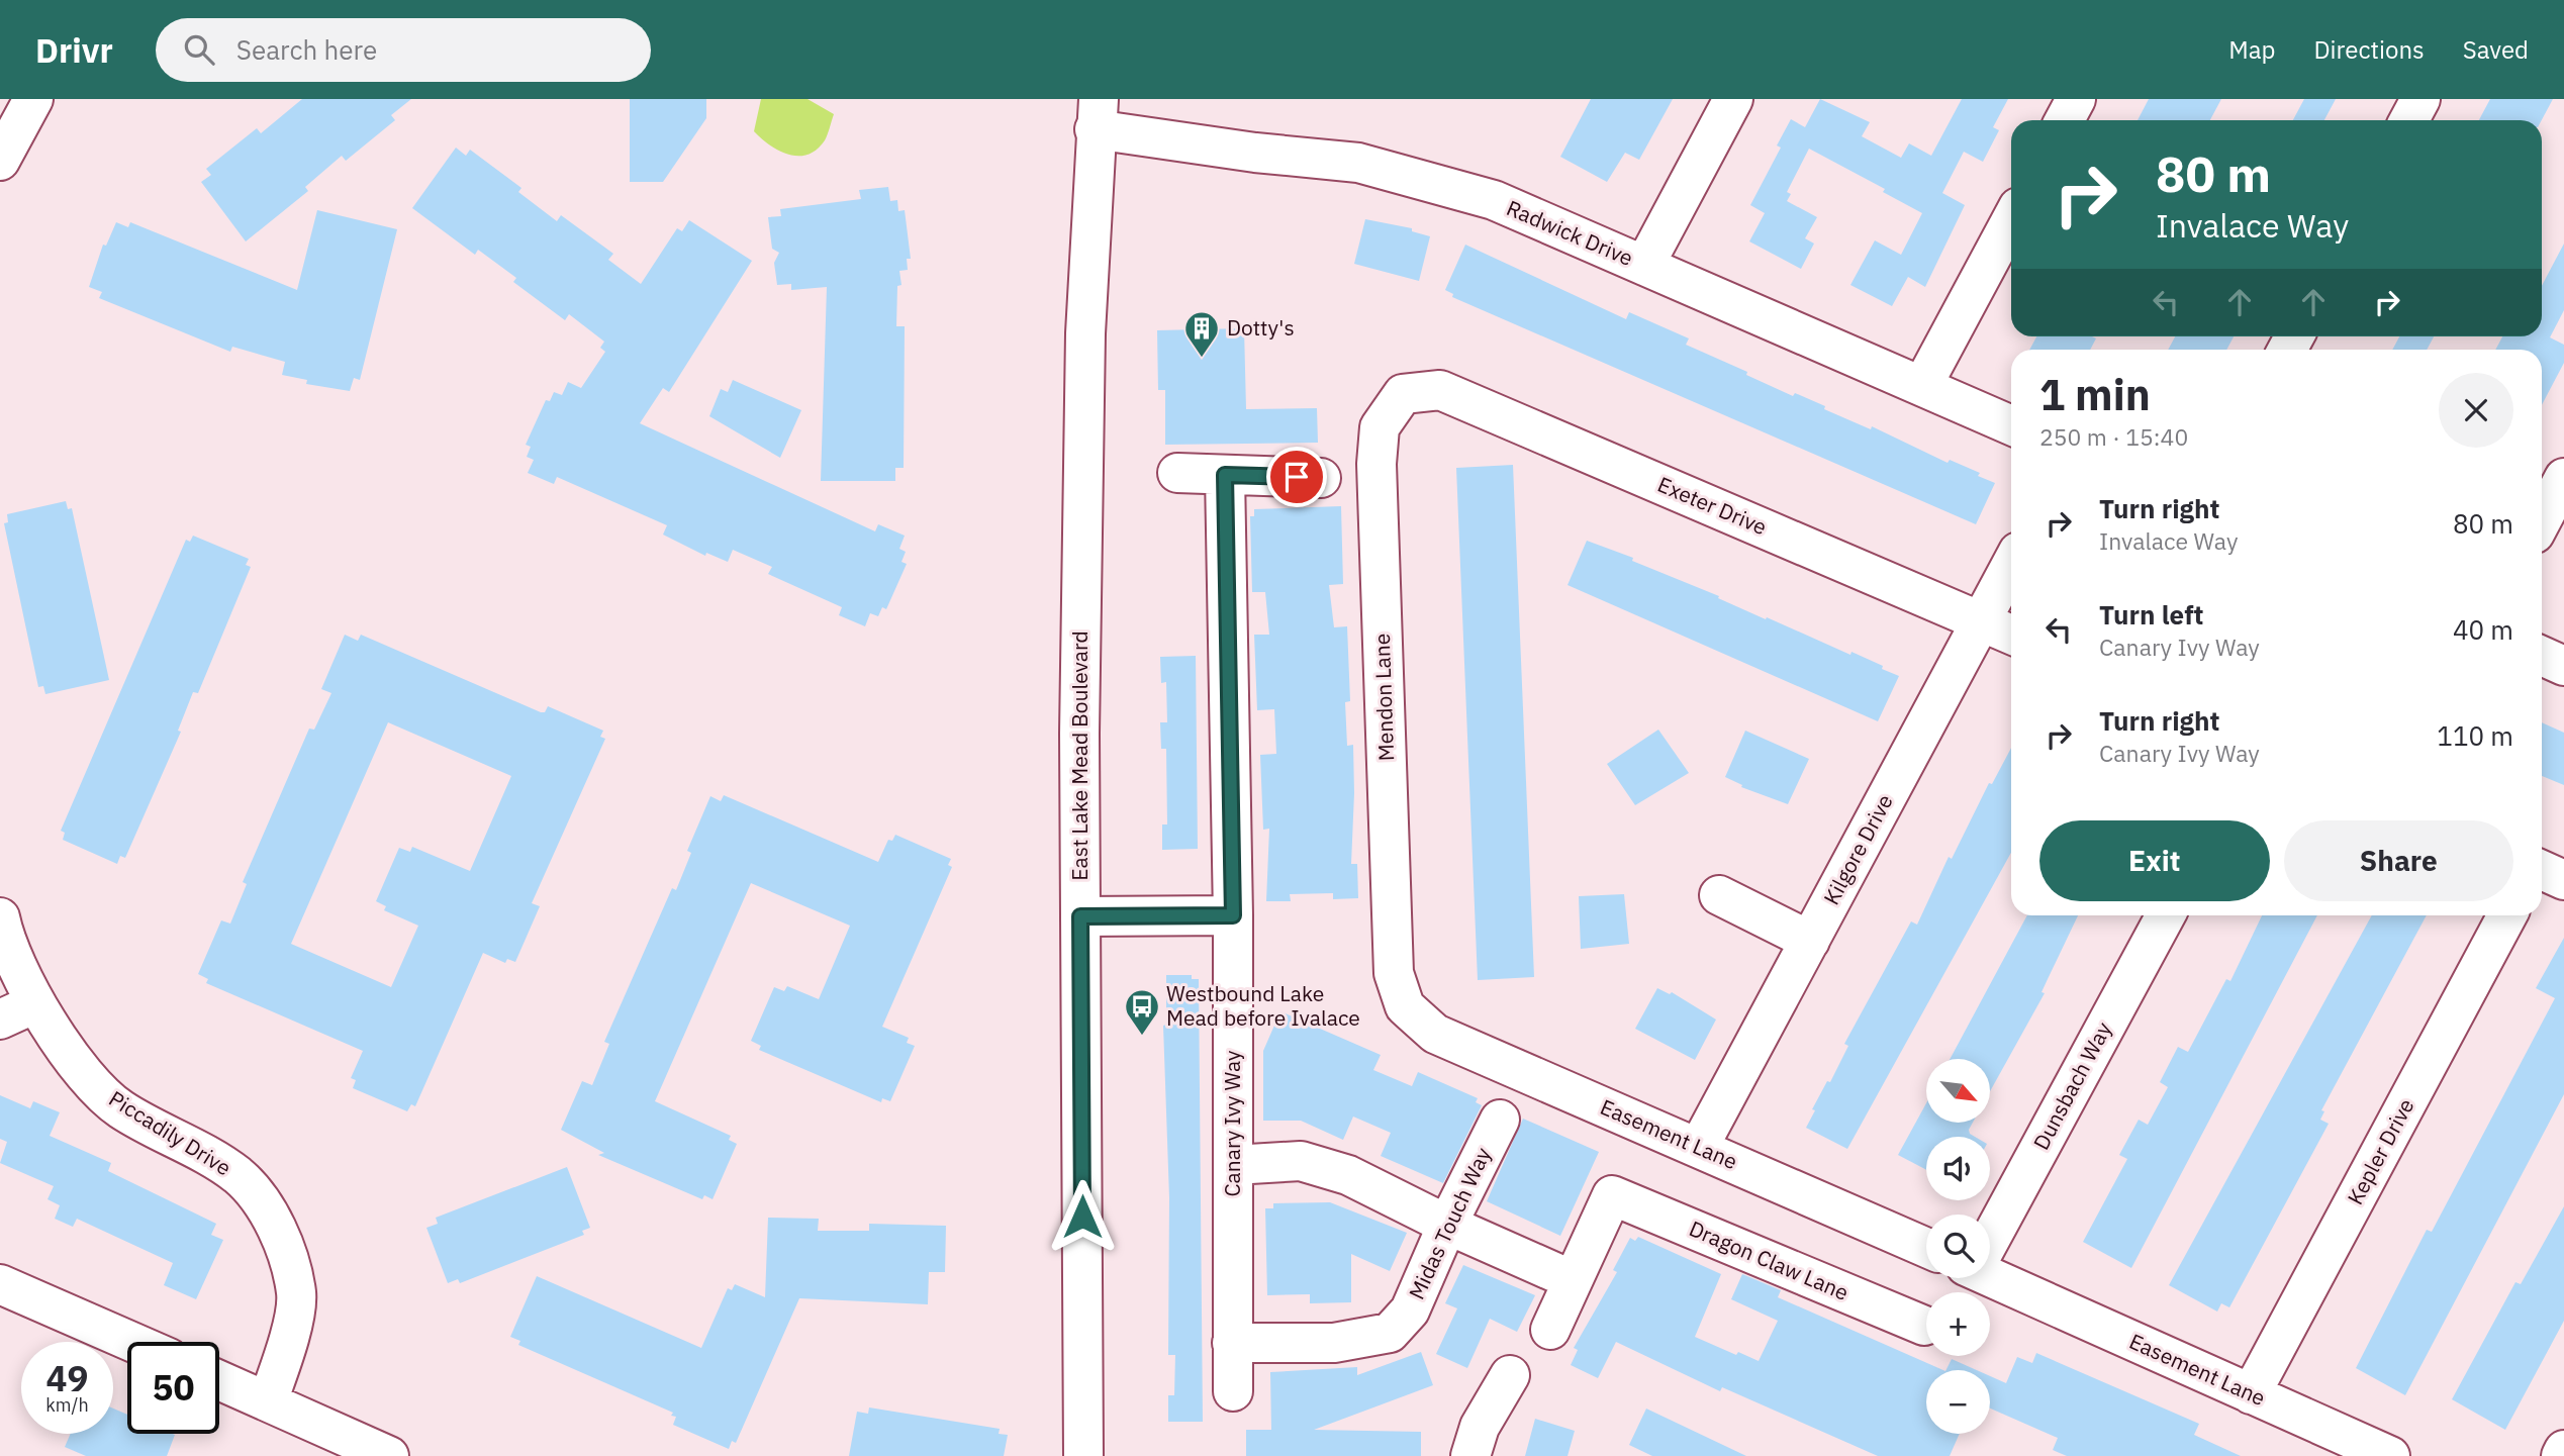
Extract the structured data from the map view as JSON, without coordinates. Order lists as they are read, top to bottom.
{
  "streets": {
    "street": [
      "Radwick Drive",
      "Exeter Drive",
      "Mendon Lane",
      "East Lake Mead Boulevard",
      "Kilgore Drive",
      "Dunsbach Way",
      "Canary Ivy Way",
      "Piccadily Drive",
      "Easement Lane",
      "Kepler Drive",
      "Midas Touch Way",
      "Dragon Claw Lane"
    ]
  },
  "crossings": [
    ["Radwick Drive", "East Lake Mead Boulevard"],
    ["Exeter Drive", "Mendon Lane"],
    ["Exeter Drive", "Kilgore Drive"],
    ["Mendon Lane", "Easement Lane"],
    ["Kilgore Drive", "Easement Lane"],
    ["Canary Ivy Way", "Midas Touch Way"],
    ["Easement Lane", "Kepler Drive"]
  ],
  "places": {
    "building": ["Dotty's"],
    "bus stop": ["Westbound Lake Mead before Ivalace"]
  },
  "north": "bottom right",
  "page": {
    "header": "Drivr",
    "search": "Search here",
    "nav": ["Map", "Directions", "Saved"],
    "turn": ["80 m", "Invalace Way"],
    "heading": ["1 min", "250 m · 15:40"],
    "list": [
      {
        "name": "Turn right",
        "note": "Invalace Way",
        "value": "80 m"
      },
      {
        "name": "Turn left",
        "note": "Canary Ivy Way",
        "value": "40 m"
      },
      {
        "name": "Turn right",
        "note": "Canary Ivy Way",
        "value": "110 m"
      }
    ],
    "buttons": ["Exit", "Share"],
    "map_buttons": ["+", "−"],
    "speed": "49 km/h",
    "limit": "50"
  }
}
